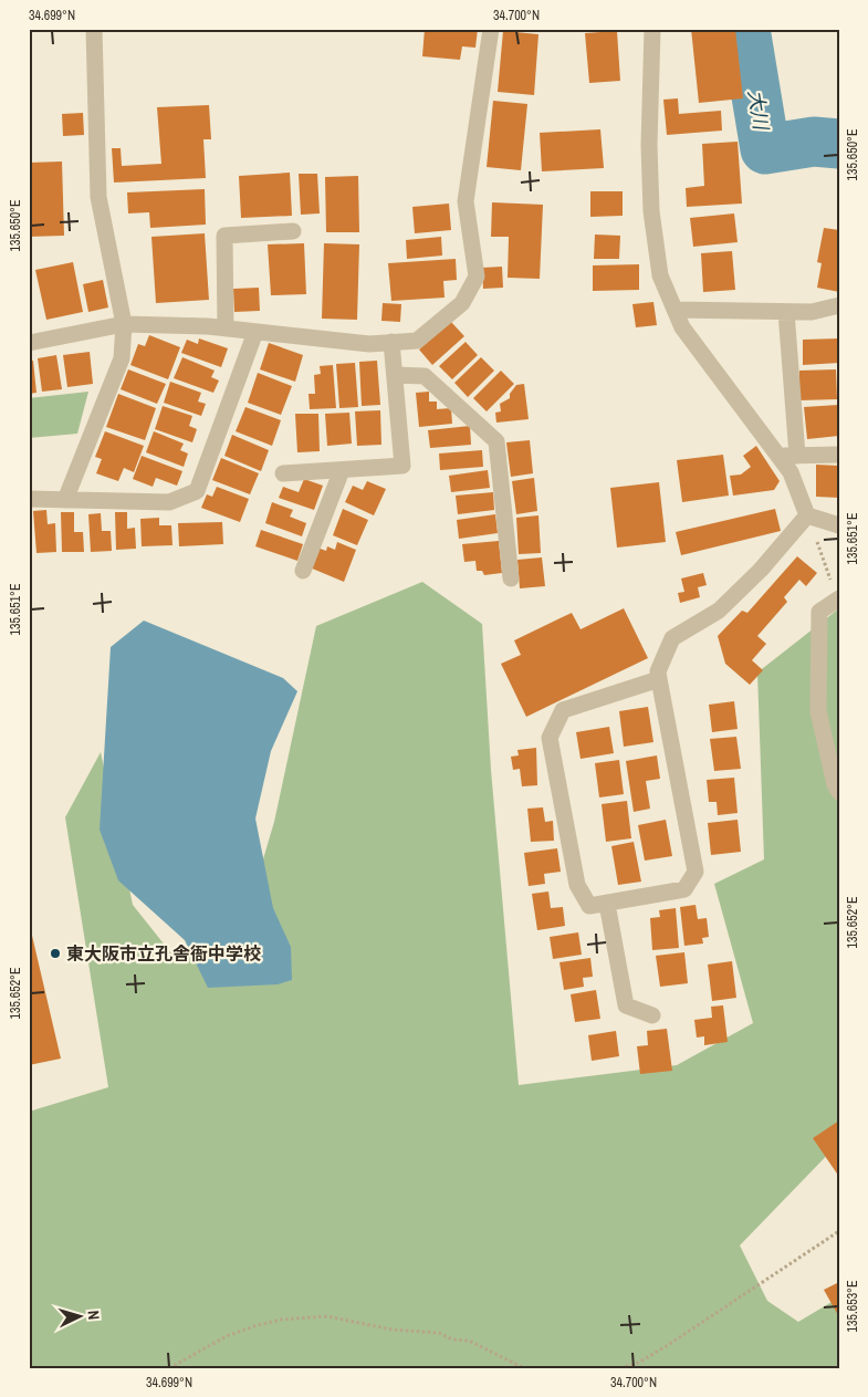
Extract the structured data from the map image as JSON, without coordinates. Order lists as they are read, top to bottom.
{
  "water": ["大川"],
  "places": ["東大阪市立孔舎衙中学校"],
  "north": "right",
  "coordinates": [
    "34.699°N",
    "34.700°N",
    "135.650°E",
    "135.651°E",
    "135.652°E",
    "135.653°E"
  ]
}
